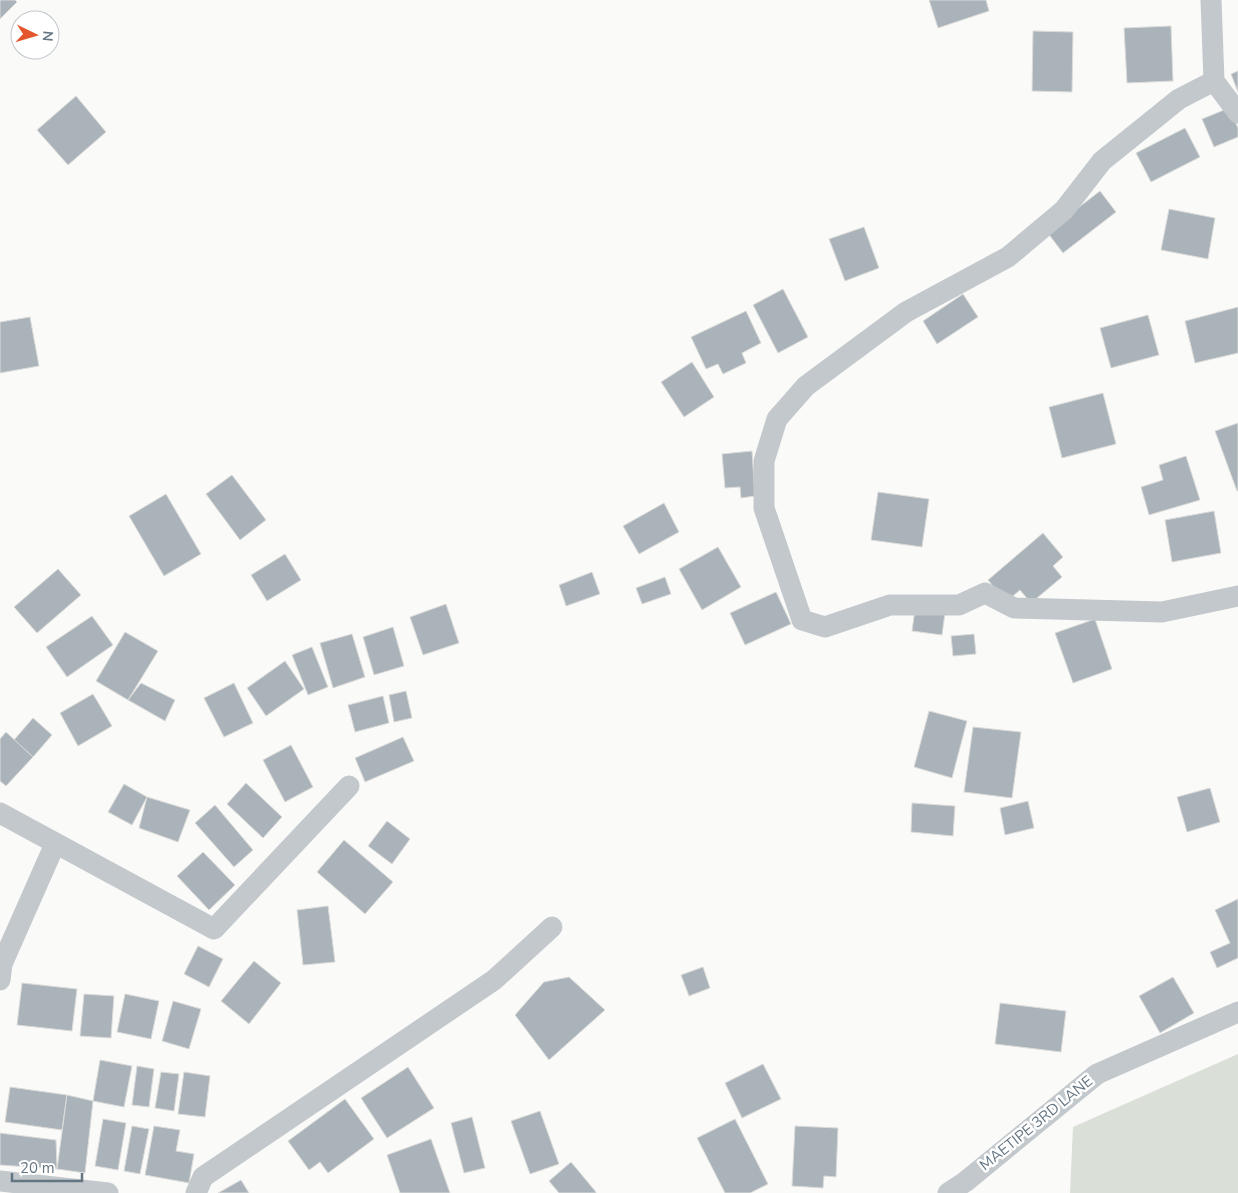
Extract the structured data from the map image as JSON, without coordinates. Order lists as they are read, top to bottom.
{
  "streets": {
    "street": ["MAETIPE 3RD LANE"]
  },
  "scale_bar": "20 m",
  "north": "right"
}
